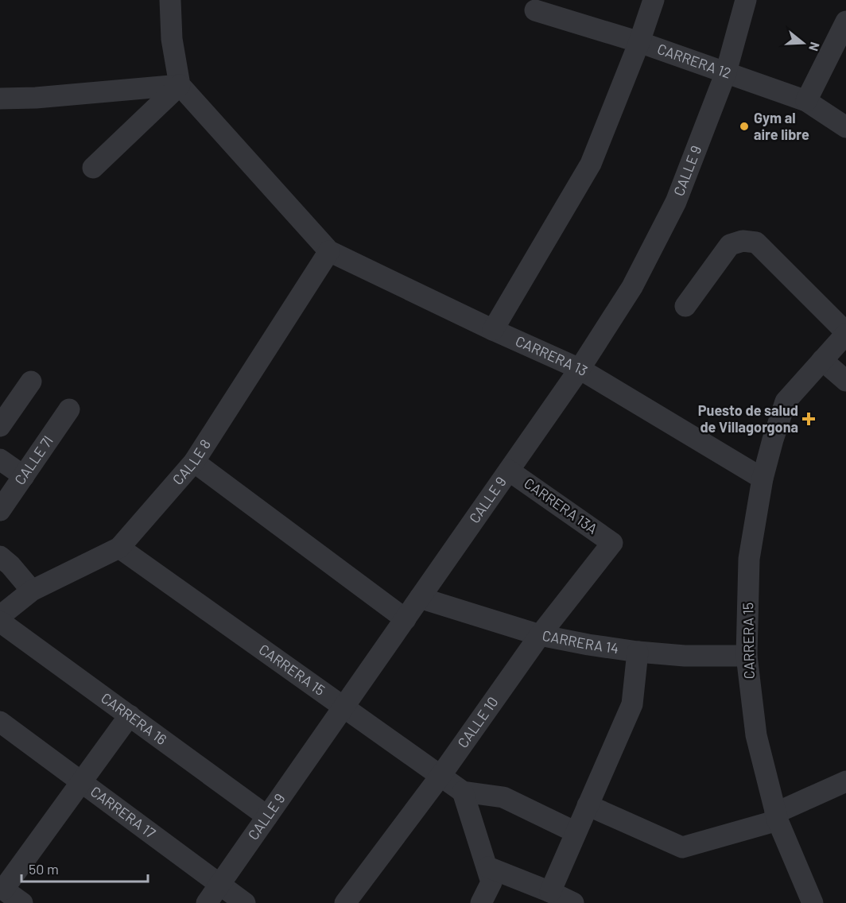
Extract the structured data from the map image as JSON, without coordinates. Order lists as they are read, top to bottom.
{
  "streets": {
    "street": [
      "CARRERA 12",
      "CALLE 9",
      "CARRERA 13",
      "CALLE 7I",
      "CALLE 8",
      "CARRERA 13A",
      "CARRERA 15",
      "CARRERA 14",
      "CARRERA 16",
      "CALLE 10",
      "CARRERA 17"
    ]
  },
  "crossings": [
    ["CARRERA 12", "CALLE 9"],
    ["CALLE 9", "CARRERA 13"],
    ["CALLE 9", "CARRERA 13A"],
    ["CALLE 9", "CARRERA 15"],
    ["CALLE 9", "CARRERA 14"],
    ["CALLE 9", "CARRERA 16"],
    ["CALLE 9", "CARRERA 17"],
    ["CARRERA 13", "CALLE 8"],
    ["CARRERA 13", "CARRERA 15"],
    ["CALLE 8", "CARRERA 15"],
    ["CARRERA 13A", "CALLE 10"],
    ["CARRERA 15", "CARRERA 14"],
    ["CARRERA 15", "CALLE 10"],
    ["CARRERA 14", "CALLE 10"]
  ],
  "places": {
    "other": ["Gym al aire libre"],
    "health": ["Puesto de salud de Villagorgona"]
  },
  "scale_bar": "50 m",
  "north": "right"
}
